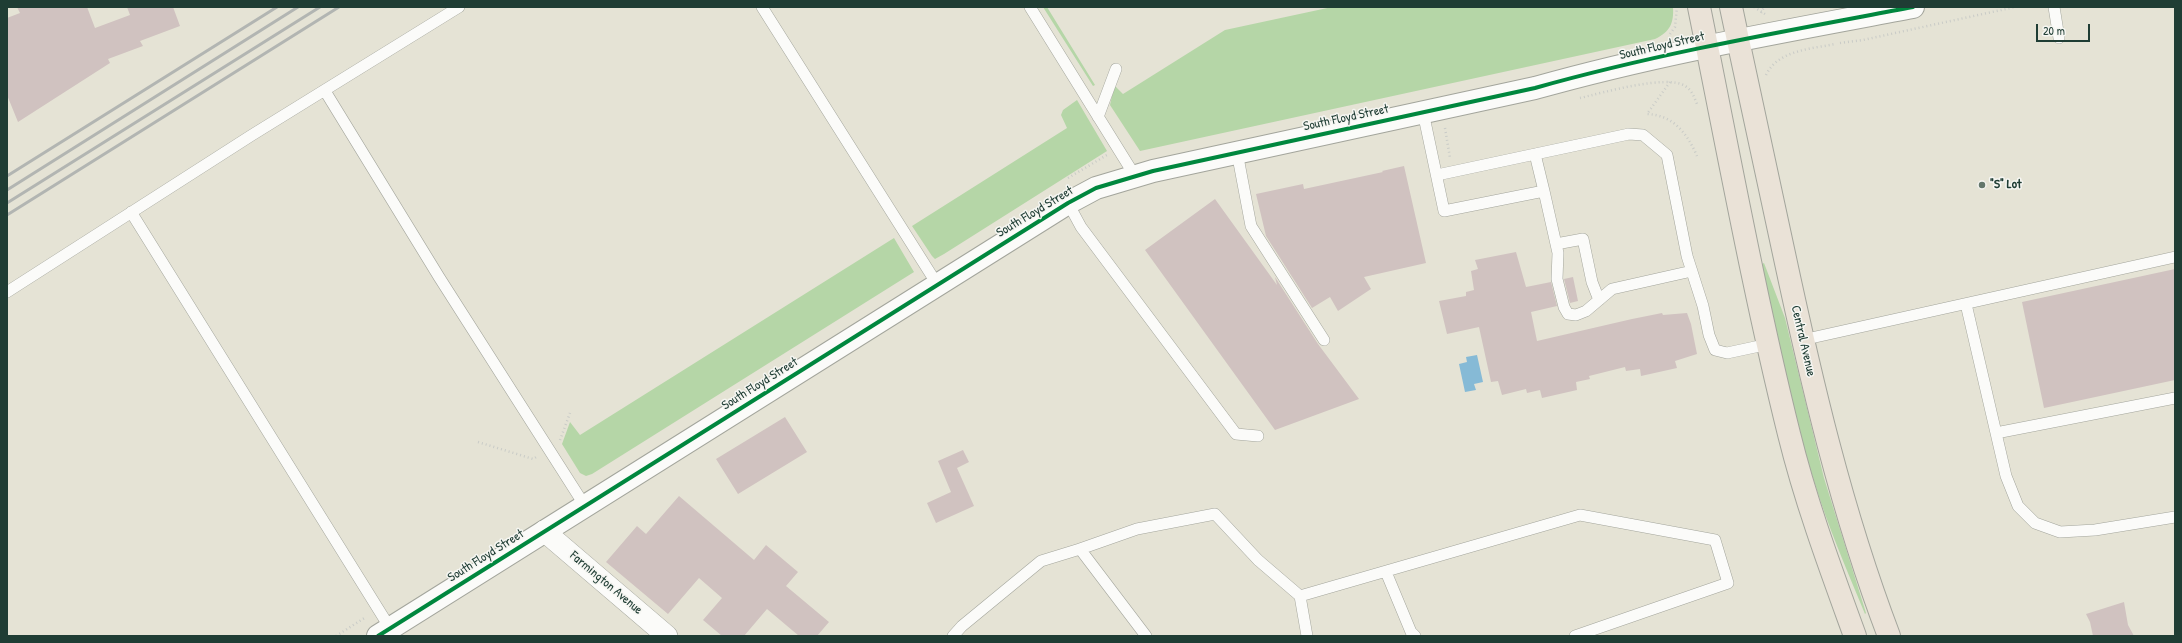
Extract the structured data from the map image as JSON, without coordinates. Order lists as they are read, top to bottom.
{
  "streets": {
    "main road": ["Central Avenue"],
    "street": ["South Floyd Street", "Farmington Avenue"]
  },
  "crossings": [
    ["South Floyd Street", "Central Avenue"],
    ["South Floyd Street", "Farmington Avenue"]
  ],
  "places": ["\"S\" Lot"],
  "scale_bar": "20 m"
}
